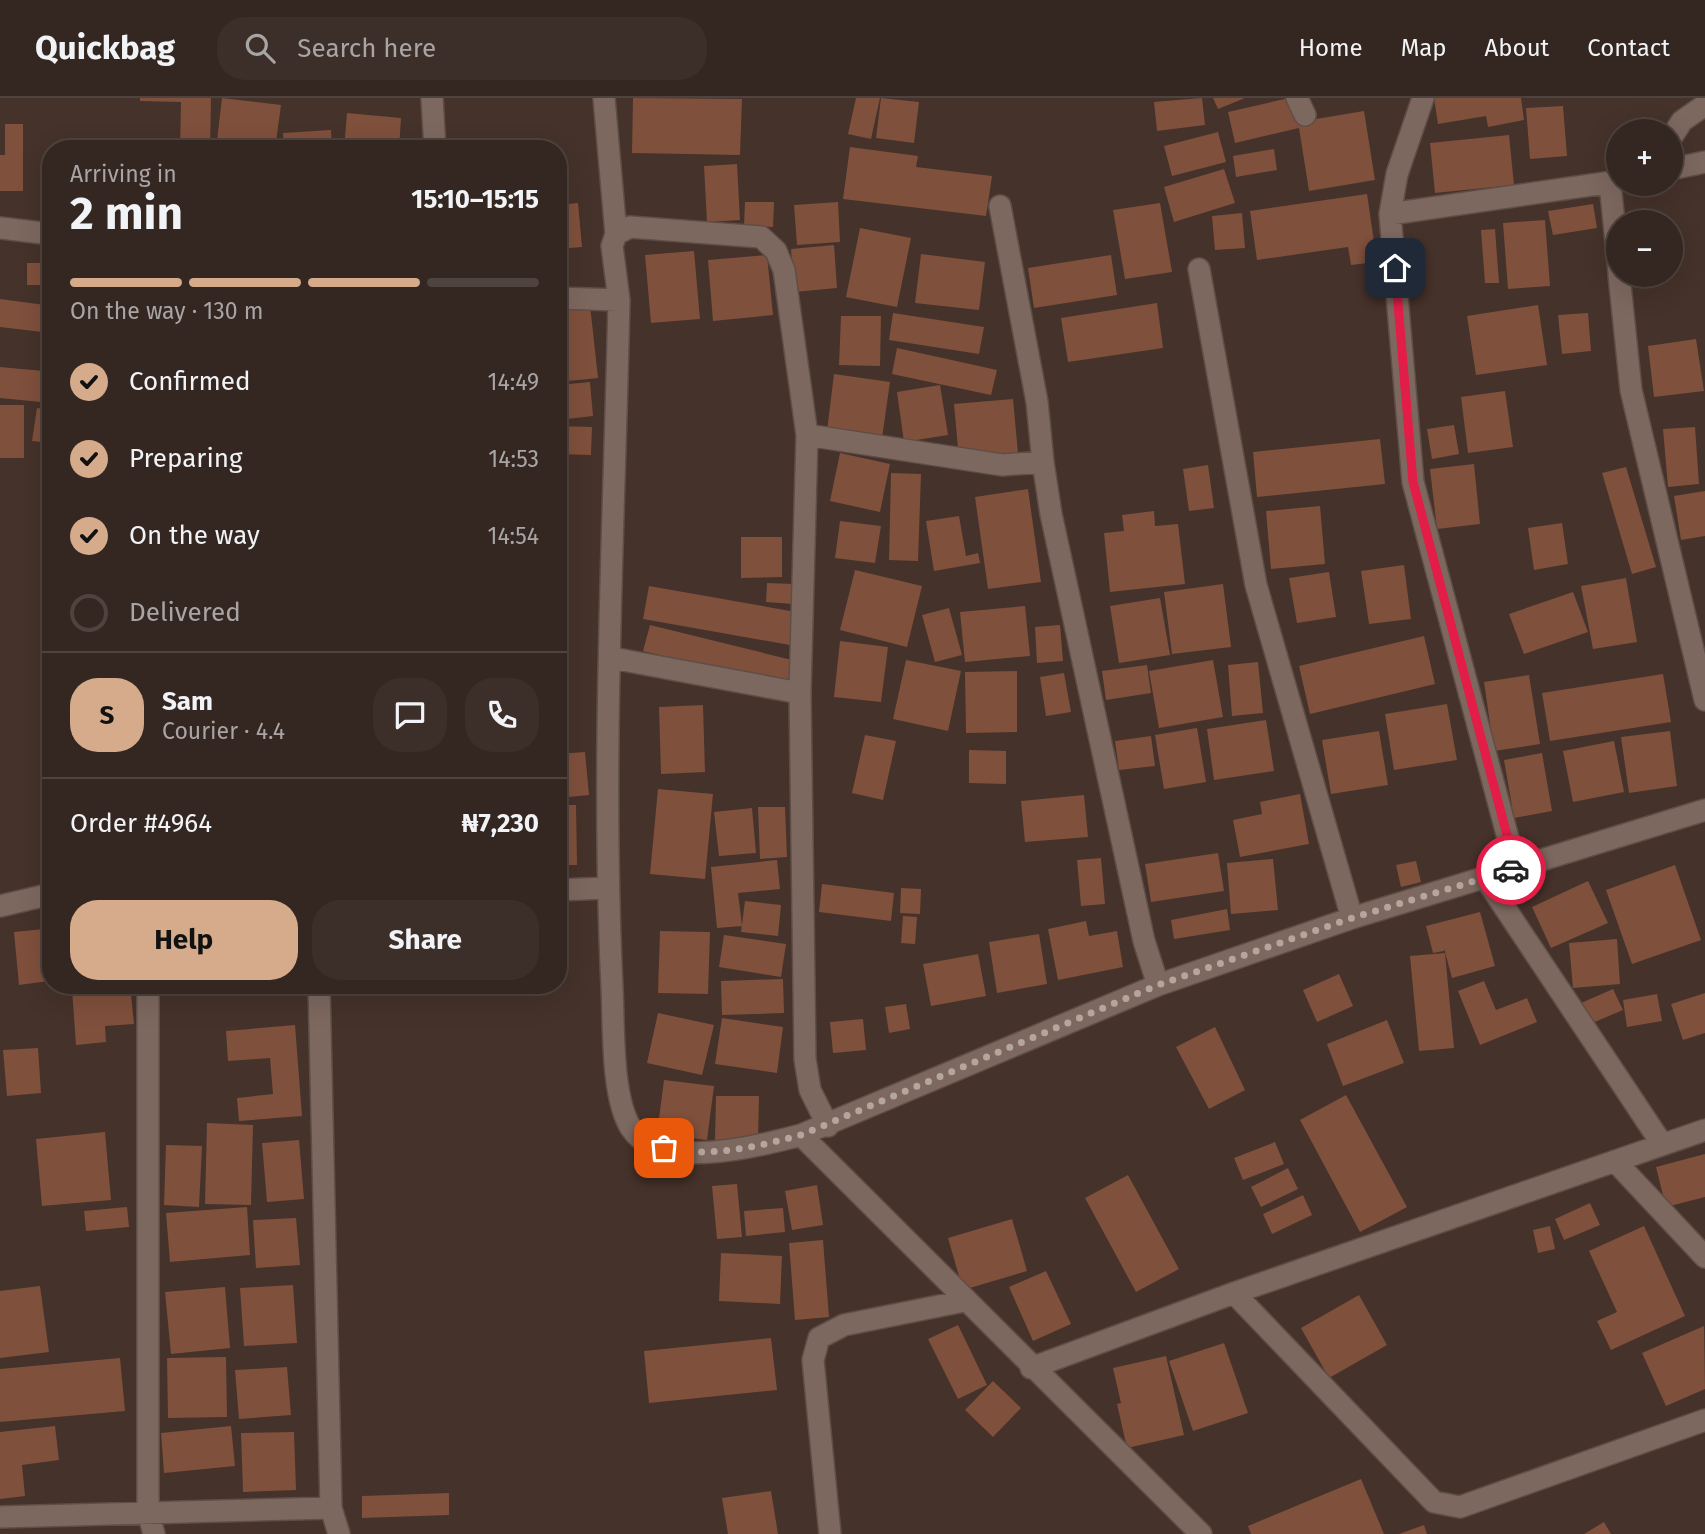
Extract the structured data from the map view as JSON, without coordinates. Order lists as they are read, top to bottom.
{
  "page": {
    "header": "Quickbag",
    "search": "Search here",
    "nav": [
      "Home",
      "Map",
      "About",
      "Contact"
    ],
    "map_buttons": ["+", "−"],
    "heading": ["2 min", "Arriving in", "15:10–15:15"],
    "panel": [
      "Sam",
      "Courier · 4.4",
      "Order #4964",
      "₦7,230"
    ],
    "bar": "On the way · 130 m",
    "list": [
      ["Confirmed", "14:49"],
      ["Preparing", "14:53"],
      ["On the way", "14:54"],
      "Delivered"
    ],
    "round": "S",
    "buttons": ["Help", "Share"]
  }
}
